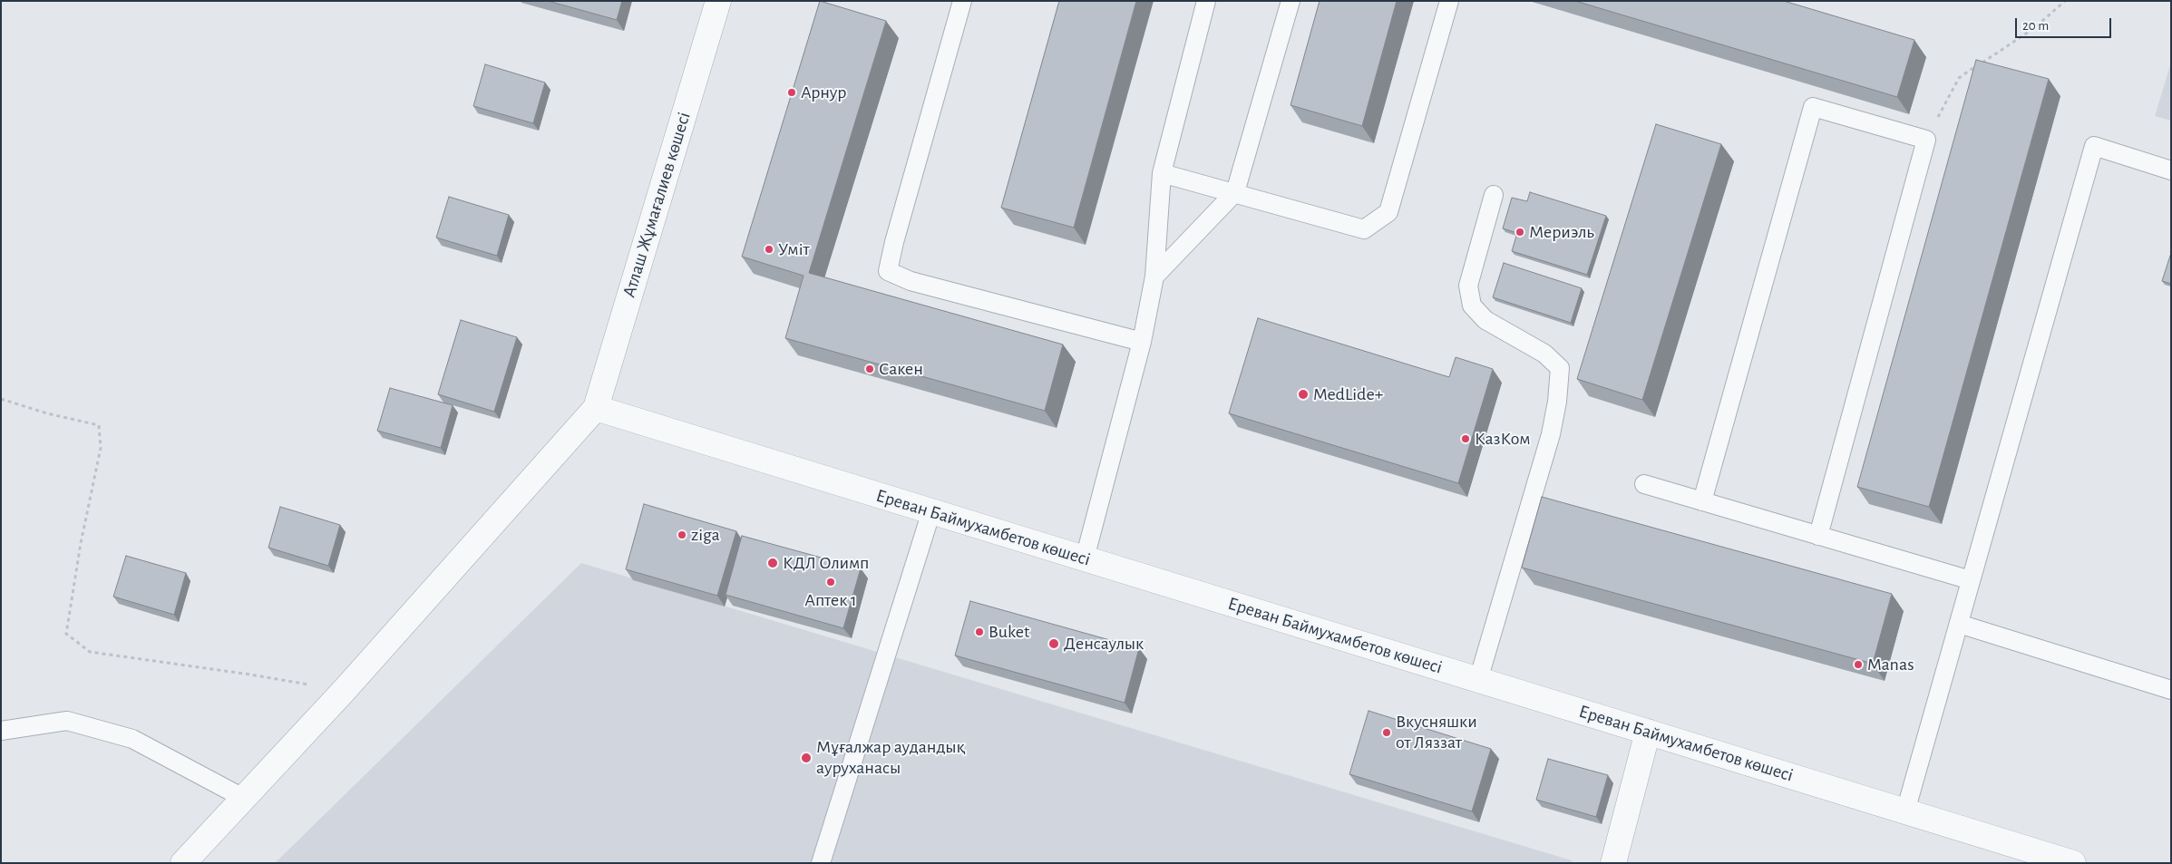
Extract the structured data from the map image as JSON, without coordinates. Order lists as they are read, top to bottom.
{
  "streets": {
    "street": ["Атлаш Жұмағалиев көшесі", "Ереван Баймухамбетов көшесі"]
  },
  "crossings": [
    ["Атлаш Жұмағалиев көшесі", "Ереван Баймухамбетов көшесі"]
  ],
  "places": [
    "Арнур",
    "Мериэль",
    "Умiт",
    "Сакен",
    "MedLide+",
    "КазКом",
    "ziga",
    "КДЛ Олимп",
    "Аптек 1",
    "Buket",
    "Денсаулык",
    "Manas",
    "Вкусняшки от Ляззат",
    "Мұғалжар аудандық ауруханасы"
  ],
  "scale_bar": "20 m"
}
